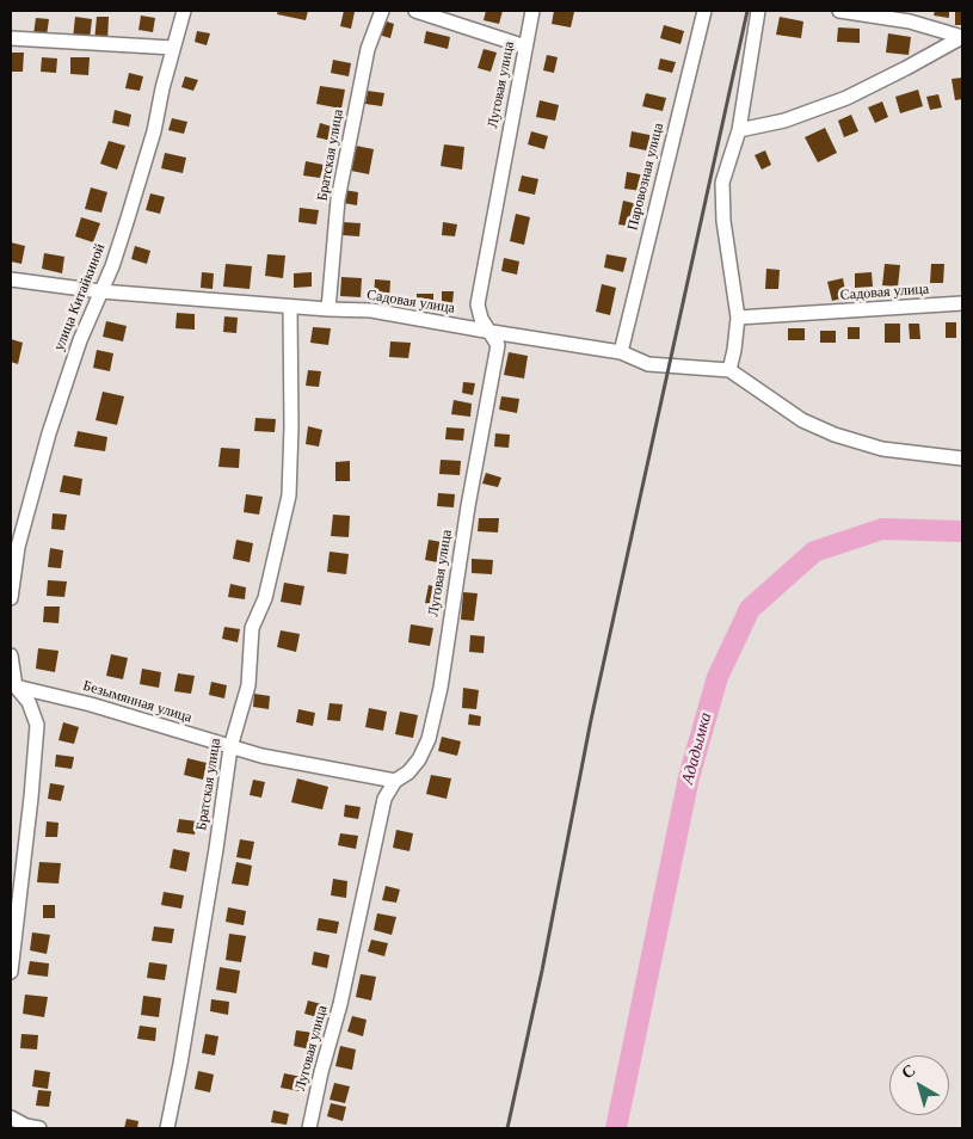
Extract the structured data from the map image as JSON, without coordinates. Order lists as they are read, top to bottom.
{
  "streets": {
    "street": [
      "Луговая улица",
      "Братская улица",
      "Паровозная улица",
      "Садовая улица",
      "улица Китайкиной",
      "Безымянная улица"
    ]
  },
  "crossings": [
    ["Луговая улица", "Садовая улица"],
    ["Луговая улица", "Безымянная улица"],
    ["Братская улица", "Садовая улица"],
    ["Братская улица", "Безымянная улица"],
    ["Паровозная улица", "Садовая улица"],
    ["Садовая улица", "улица Китайкиной"]
  ],
  "water": ["Ададымка"],
  "north": "top left"
}
